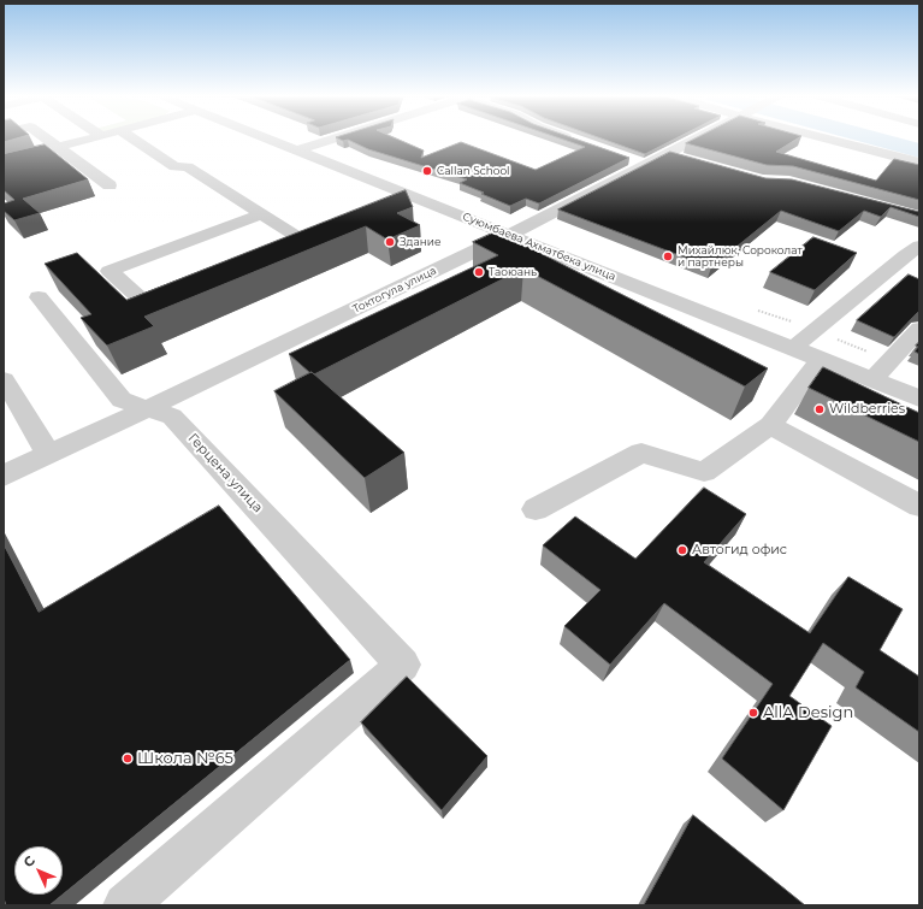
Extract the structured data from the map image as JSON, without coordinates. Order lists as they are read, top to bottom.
{
  "streets": {
    "street": ["Суюмбаева Ахматбека улица", "Токтогула улица", "Герцена улица"]
  },
  "crossings": [
    ["Суюмбаева Ахматбека улица", "Токтогула улица"],
    ["Токтогула улица", "Герцена улица"]
  ],
  "places": [
    "Callan School",
    "Здание",
    "Михайлюк, Сороколат и партнеры",
    "Таоюань",
    "Wildberries",
    "Автогид офис",
    "AllA Design",
    "Школа №65"
  ],
  "north": "top left"
}
